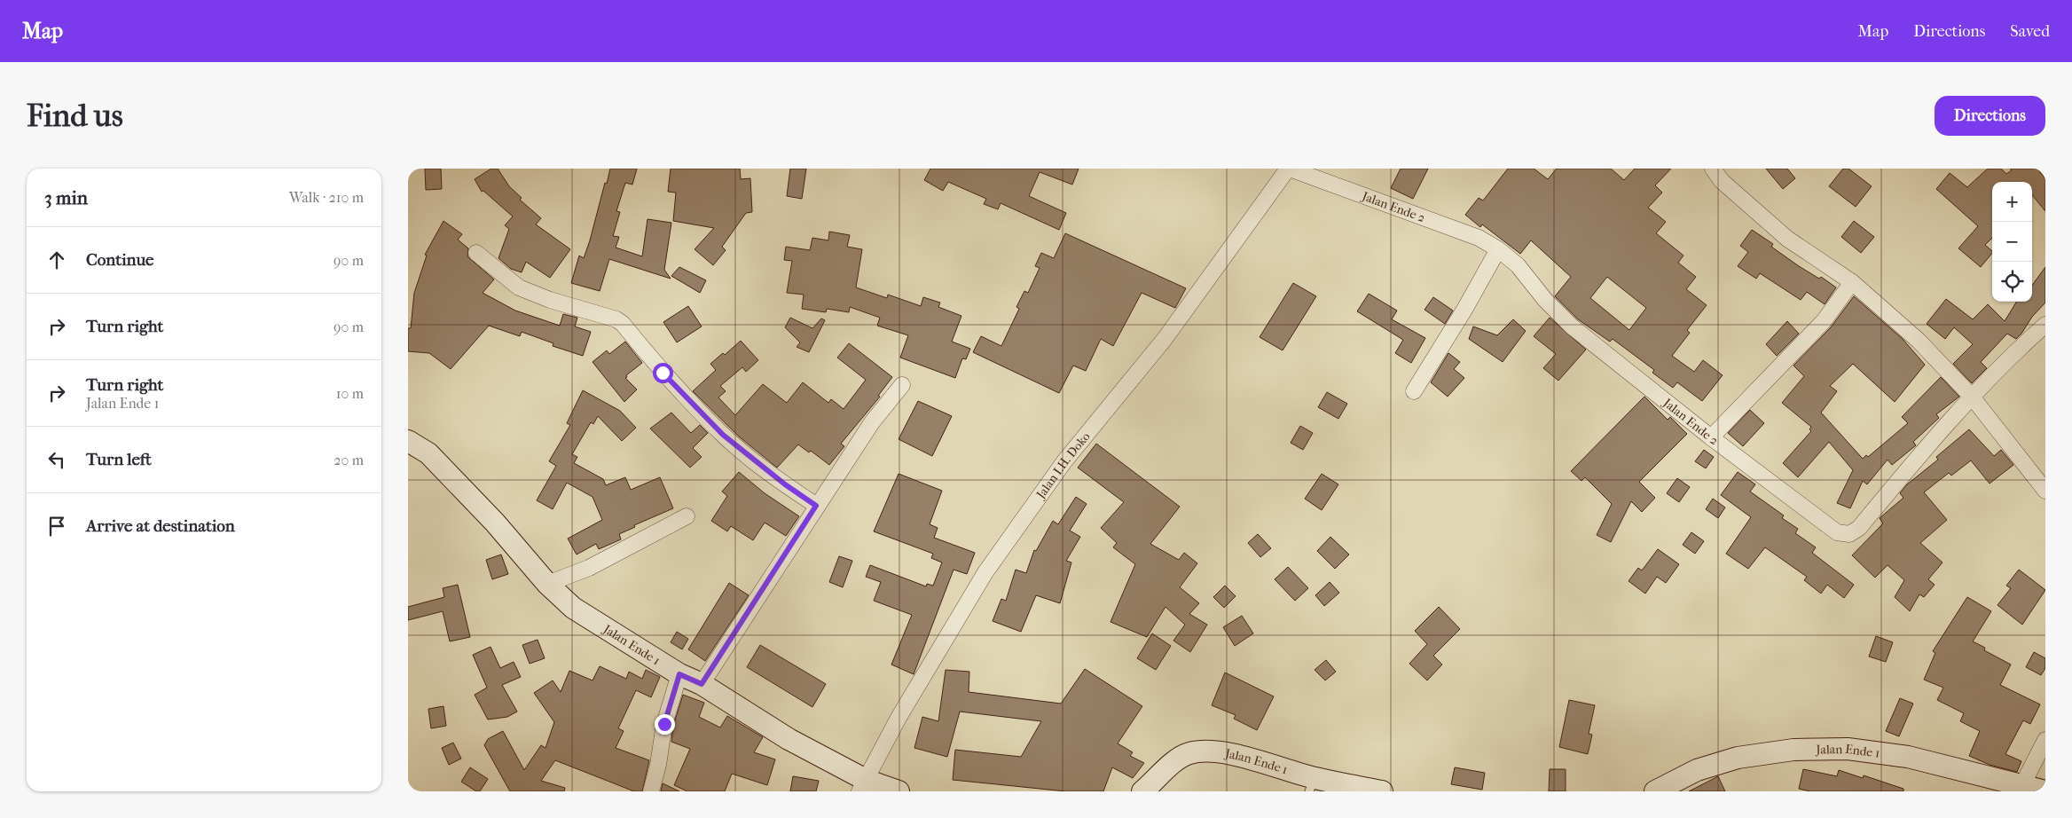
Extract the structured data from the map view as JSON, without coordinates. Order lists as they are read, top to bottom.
{
  "streets": {
    "street": ["Jalan Ende 2", "Jalan I.H. Doko", "Jalan Ende 1"]
  },
  "crossings": [
    ["Jalan Ende 2", "Jalan I.H. Doko"],
    ["Jalan I.H. Doko", "Jalan Ende 1"]
  ],
  "page": {
    "header": "Map",
    "nav": ["Map", "Directions", "Saved"],
    "buttons": "Directions",
    "title": "Find us",
    "heading": ["3 min", "Walk · 210 m"],
    "map_buttons": ["+", "−"],
    "list": [
      ["Continue", "90 m"],
      ["Turn right", "90 m"],
      ["Turn right", "Jalan Ende 1", "10 m"],
      ["Turn left", "20 m"],
      "Arrive at destination"
    ]
  }
}
